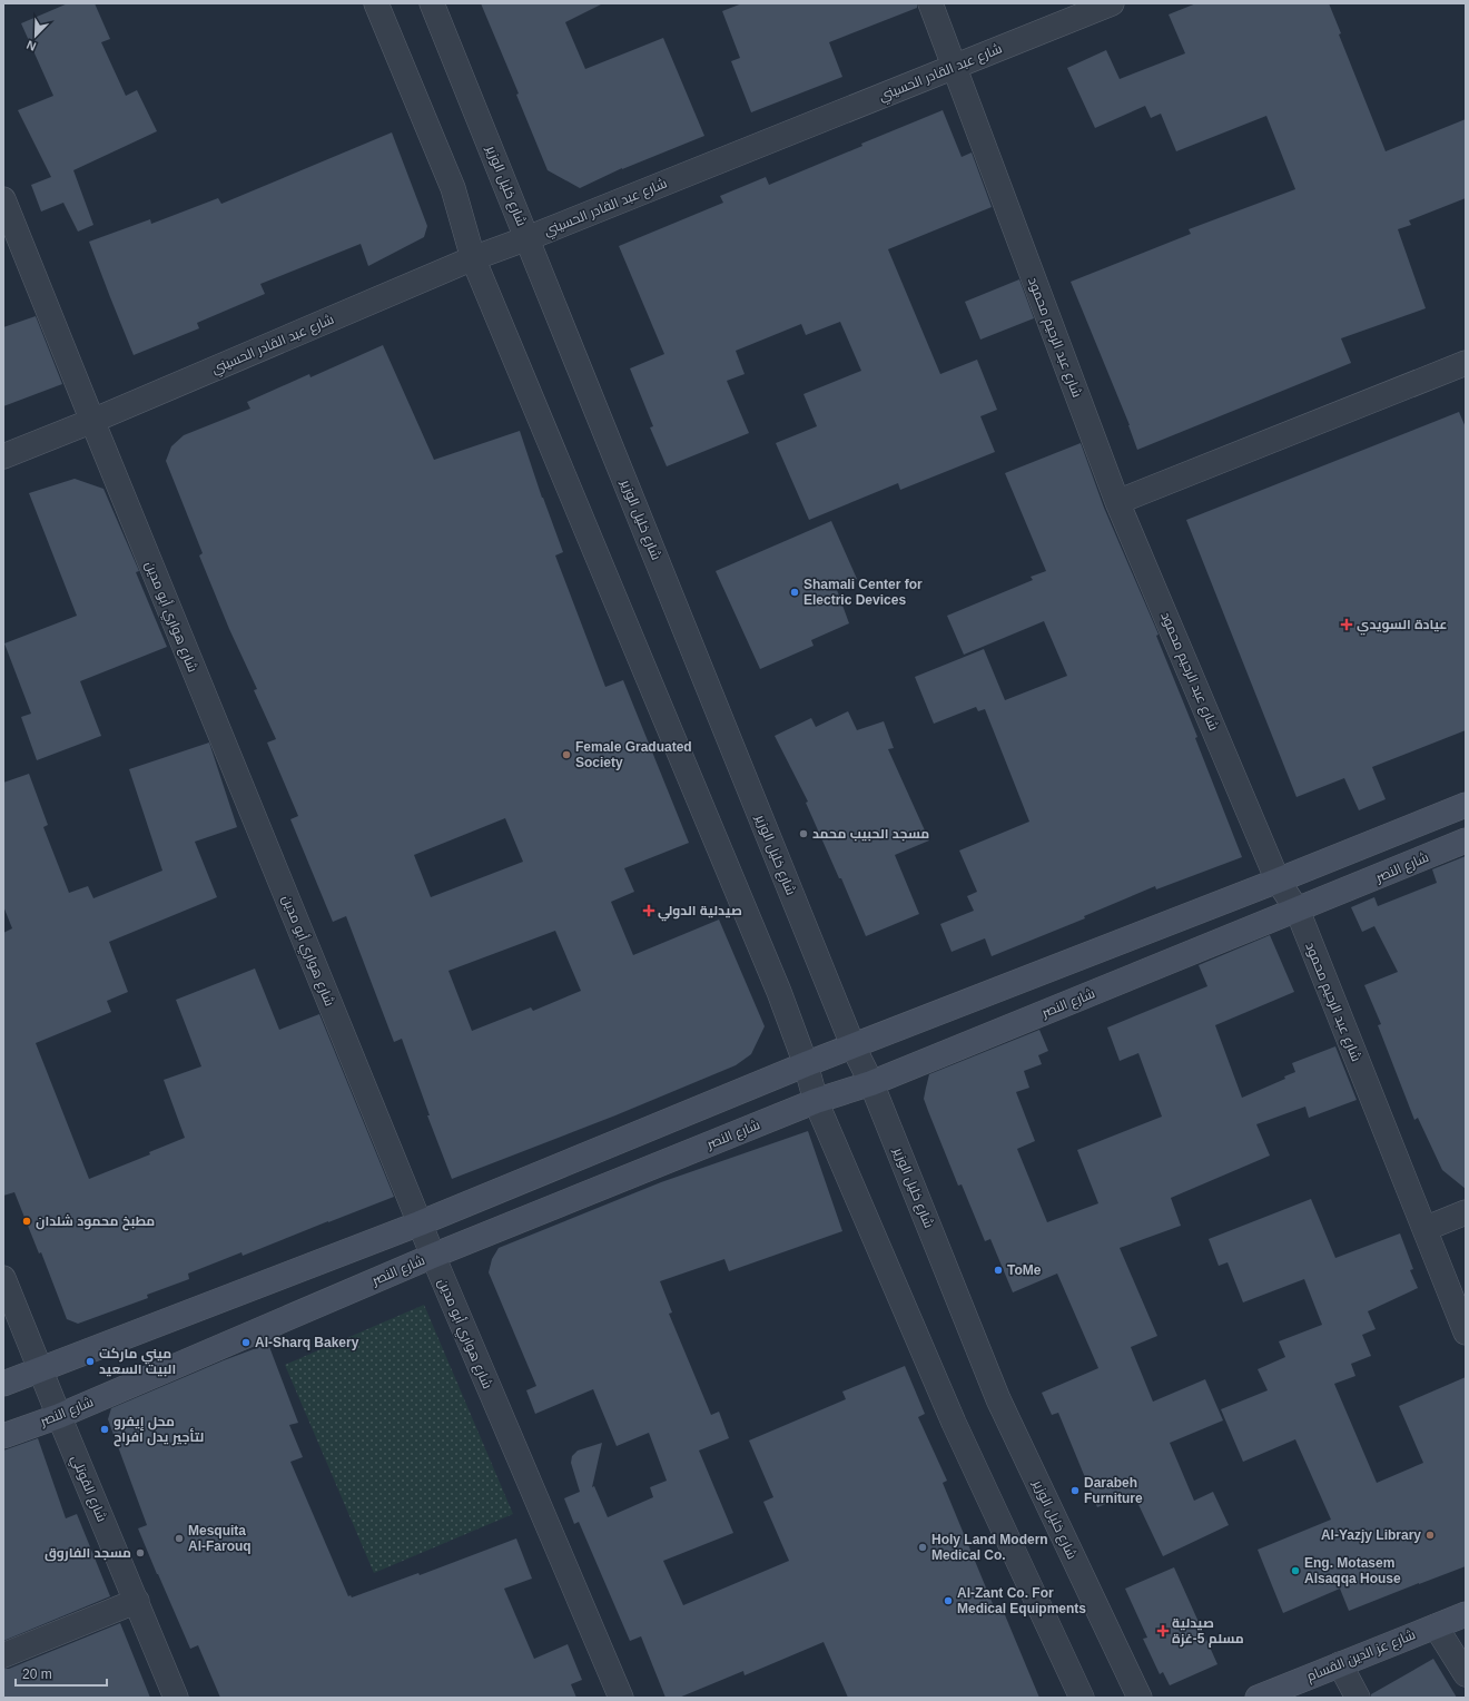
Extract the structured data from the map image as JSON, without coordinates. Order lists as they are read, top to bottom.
{
  "streets": {
    "main road": ["شارع النصر", "شارع عز الدين القسام"],
    "street": [
      "شارع عبد القادر الحسيني",
      "شارع خليل الوزير",
      "شارع عبد الرحيم محمود",
      "شارع هواري أبو مدين",
      "شارع القوتلي"
    ]
  },
  "crossings": [
    ["شارع عبد القادر الحسيني", "شارع خليل الوزير"],
    ["شارع عبد القادر الحسيني", "شارع عبد الرحيم محمود"],
    ["شارع عبد القادر الحسيني", "شارع هواري أبو مدين"],
    ["شارع خليل الوزير", "شارع النصر"],
    ["شارع عبد الرحيم محمود", "شارع النصر"],
    ["شارع هواري أبو مدين", "شارع النصر"],
    ["شارع النصر", "شارع القوتلي"]
  ],
  "places": {
    "other": [
      "Shamali Center for Electric Devices",
      "Female Graduated Society",
      "مسجد الحبيب محمد",
      "مطبخ محمود شلدان",
      "ToMe",
      "Al-Sharq Bakery",
      "ميني ماركت البيت السعيد",
      "محل إيفرو لتأجير يدل افراح",
      "Darabeh Furniture",
      "Al-Yazjy Library",
      "Mesquita Al-Farouq",
      "Holy Land Modern Medical Co.",
      "مسجد الفاروق",
      "Eng. Motasem Alsaqqa House",
      "Al-Zant Co. For Medical Equipments"
    ],
    "health": ["عيادة السويدي", "صيدلية الدولي", "صيدلية مسلم 5-غزة"]
  },
  "scale_bar": "20 m",
  "north": "bottom left"
}
